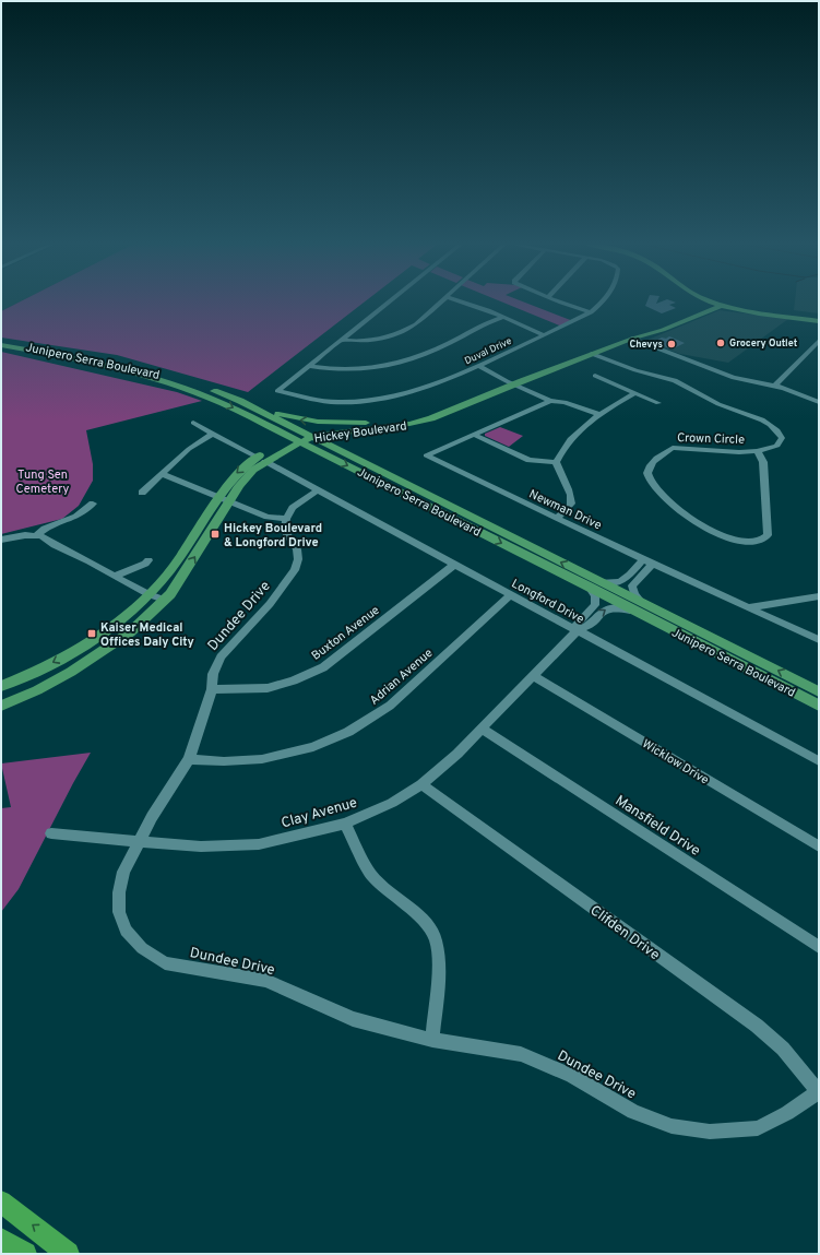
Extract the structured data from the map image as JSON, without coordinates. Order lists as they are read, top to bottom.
{
  "streets": {
    "main road": ["Junipero Serra Boulevard", "Hickey Boulevard"],
    "street": [
      "Duval Drive",
      "Crown Circle",
      "Newman Drive",
      "Longford Drive",
      "Dundee Drive",
      "Buxton Avenue",
      "Adrian Avenue",
      "Wicklow Drive",
      "Clay Avenue",
      "Mansfield Drive",
      "Clifden Drive"
    ]
  },
  "crossings": [
    ["Junipero Serra Boulevard", "Hickey Boulevard"],
    ["Junipero Serra Boulevard", "Clay Avenue"],
    ["Hickey Boulevard", "Crown Circle"],
    ["Hickey Boulevard", "Longford Drive"],
    ["Longford Drive", "Buxton Avenue"],
    ["Longford Drive", "Adrian Avenue"],
    ["Longford Drive", "Clay Avenue"],
    ["Dundee Drive", "Buxton Avenue"],
    ["Dundee Drive", "Adrian Avenue"],
    ["Dundee Drive", "Clay Avenue"],
    ["Dundee Drive", "Clifden Drive"],
    ["Wicklow Drive", "Clay Avenue"],
    ["Clay Avenue", "Mansfield Drive"],
    ["Clay Avenue", "Clifden Drive"]
  ],
  "parks": ["Tung Sen Cemetery"],
  "places": {
    "other": ["Grocery Outlet", "Chevys"],
    "transit": ["Hickey Boulevard & Longford Drive", "Kaiser Medical Offices Daly City"]
  }
}
